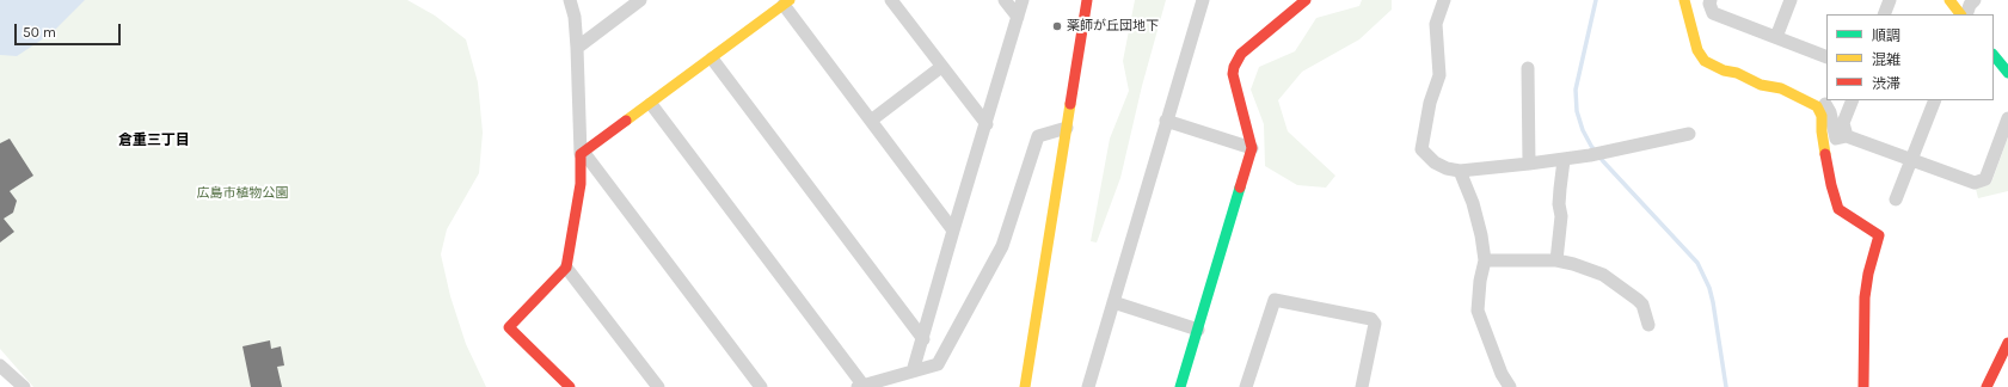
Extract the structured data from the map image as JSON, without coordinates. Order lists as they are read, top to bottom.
{
  "districts": ["倉重三丁目"],
  "parks": ["広島市植物公園"],
  "places": ["薬師が丘団地下"],
  "legend": ["順調", "混雑", "渋滞"],
  "scale_bar": "50 m"
}
